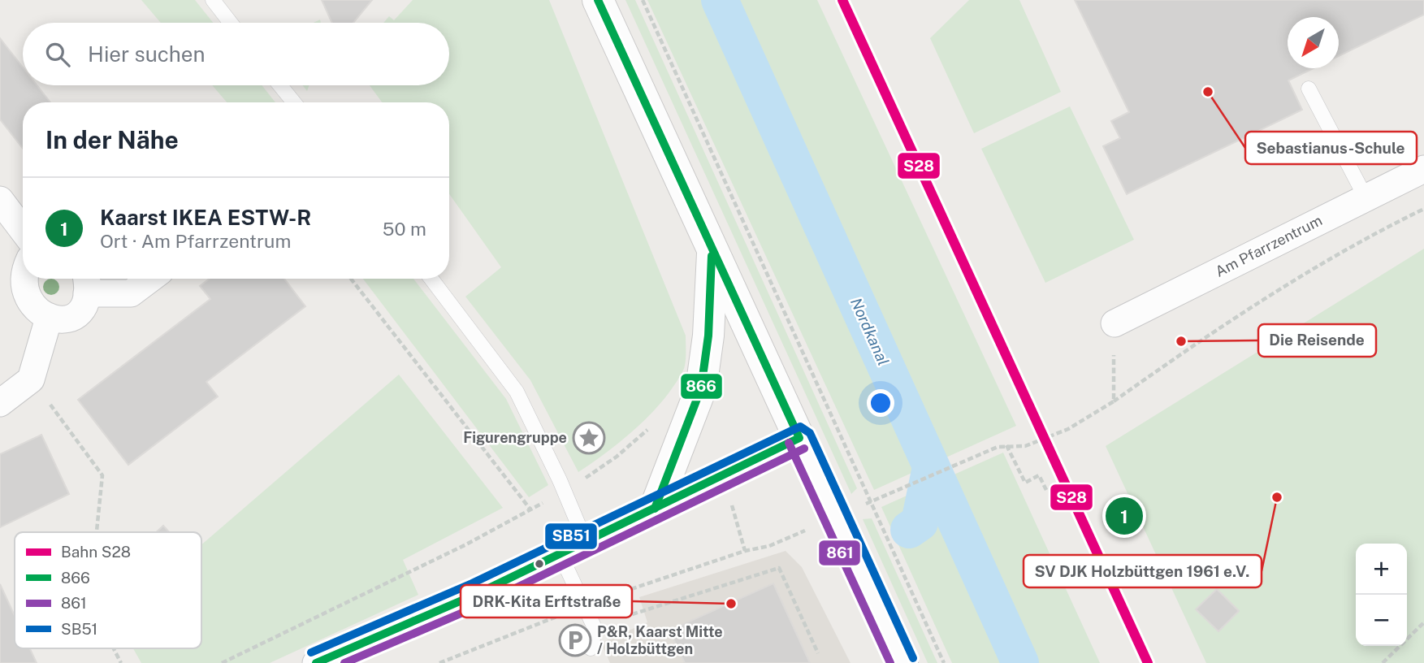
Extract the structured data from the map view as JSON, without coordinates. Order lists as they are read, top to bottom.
{
  "streets": {
    "street": ["Am Pfarrzentrum"]
  },
  "water": ["Nordkanal"],
  "places": {
    "other": [
      "Sebastianus-Schule",
      "Die Reisende",
      "SV DJK Holzbüttgen 1961 e.V.",
      "DRK-Kita Erftstraße"
    ],
    "place": ["Figurengruppe"],
    "parking": ["P&R, Kaarst Mitte / Holzbüttgen"]
  },
  "lines": [
    "rail line S28",
    "transit line 866",
    "transit line SB51",
    "transit line 861"
  ],
  "legend": [
    "Bahn S28",
    "866",
    "861",
    "SB51"
  ],
  "north": "bottom left",
  "page": {
    "search": "Hier suchen",
    "heading": "In der Nähe",
    "list": [
      {
        "mark": "1",
        "name": "Kaarst IKEA ESTW-R",
        "note": "Ort · Am Pfarrzentrum",
        "value": "50 m"
      }
    ],
    "pins": "1",
    "map_buttons": ["+", "−"]
  }
}
